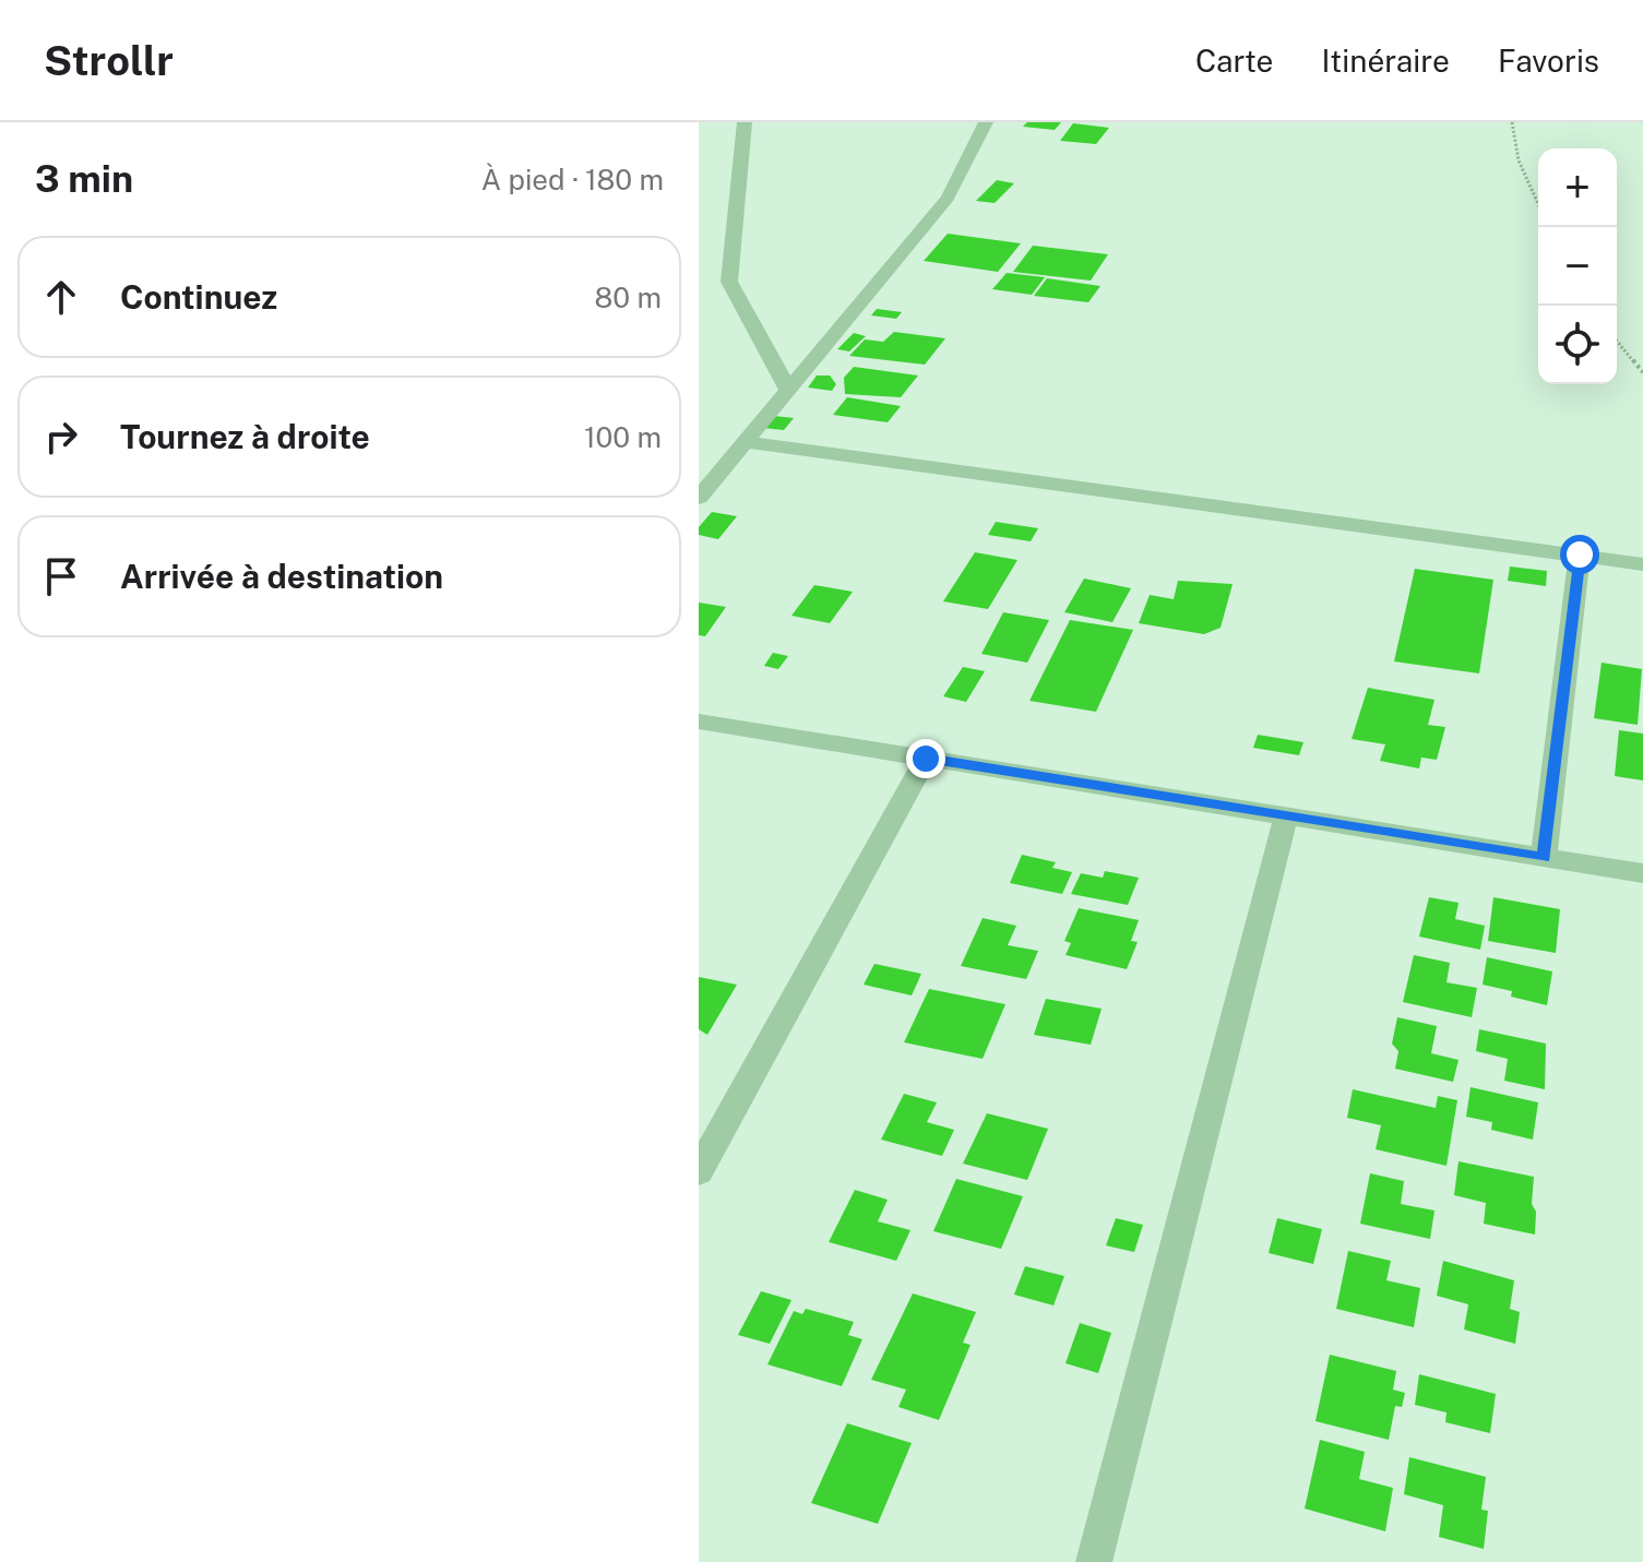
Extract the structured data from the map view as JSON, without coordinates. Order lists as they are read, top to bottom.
{
  "page": {
    "header": "Strollr",
    "nav": ["Carte", "Itinéraire", "Favoris"],
    "heading": ["3 min", "À pied · 180 m"],
    "map_buttons": ["+", "−"],
    "list": [
      ["Continuez", "80 m"],
      ["Tournez à droite", "100 m"],
      "Arrivée à destination"
    ]
  }
}
